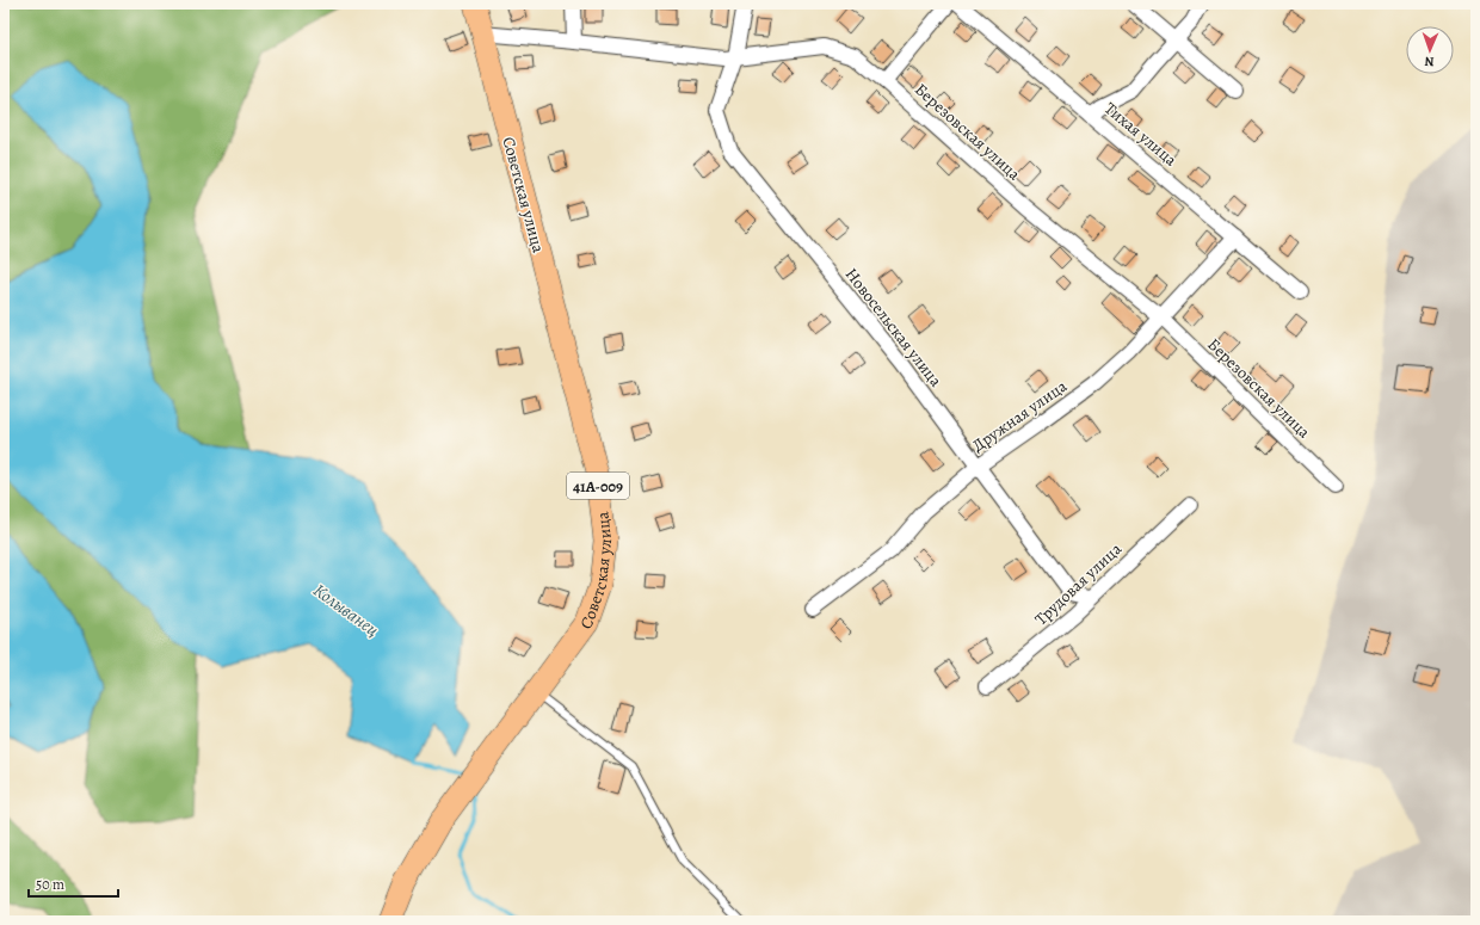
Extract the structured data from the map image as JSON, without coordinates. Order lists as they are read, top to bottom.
{
  "streets": {
    "main road": ["Советская улица", "41А-009"],
    "street": [
      "Березовская улица",
      "Тихая улица",
      "Новосельская улица",
      "Дружная улица",
      "Трудовая улица"
    ]
  },
  "crossings": [
    ["Березовская улица", "Советская улица"],
    ["Березовская улица", "Новосельская улица"],
    ["Березовская улица", "Дружная улица"],
    ["Тихая улица", "Дружная улица"],
    ["Новосельская улица", "Дружная улица"],
    ["Новосельская улица", "Трудовая улица"]
  ],
  "water": ["Колыванец"],
  "scale_bar": "50 m",
  "north": "bottom"
}
